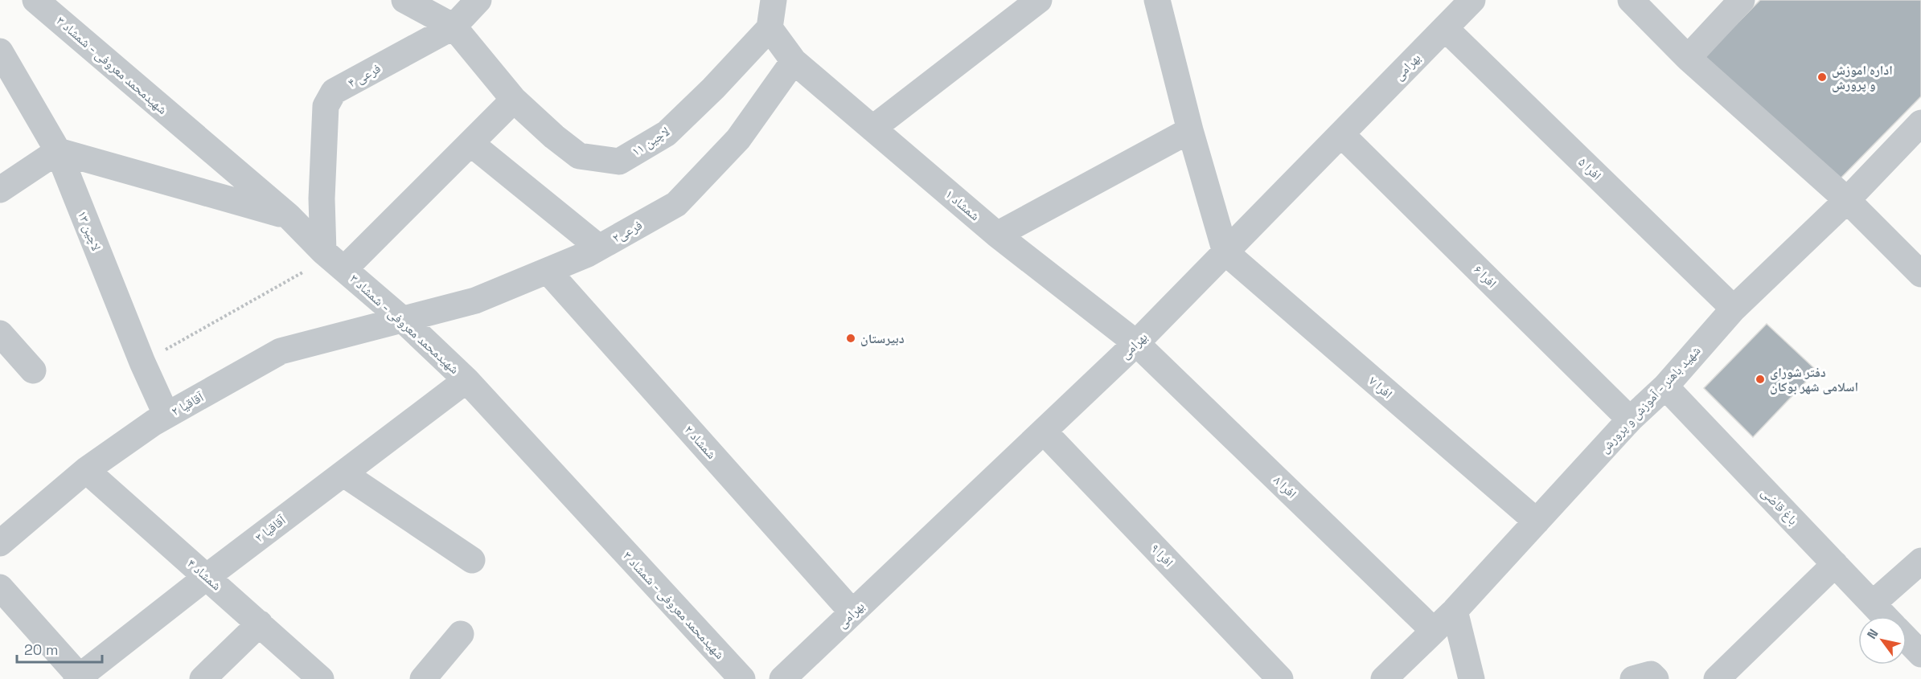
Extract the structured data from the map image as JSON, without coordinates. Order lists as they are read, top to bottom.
{
  "streets": {
    "street": [
      "شهیدمحمد معروفی - شمشاد ۳",
      "بهرامی",
      "فرعی ۴",
      "لاچین ۱۱",
      "افرا ۵",
      "شمشاد ۱",
      "لاچین ۱۳",
      "فرعی۲",
      "افرا ۶",
      "افرا ۷",
      "شهید باهنر - آموزش و پرورش",
      "آقاقیا ۲",
      "شمشاد ۲",
      "افرا ۸",
      "باغ قاضی",
      "آقاقیا ۳",
      "افرا ۹",
      "شمشاد ۴"
    ]
  },
  "crossings": [
    ["شهیدمحمد معروفی - شمشاد ۳", "فرعی ۴"],
    ["شهیدمحمد معروفی - شمشاد ۳", "فرعی۲"],
    ["شهیدمحمد معروفی - شمشاد ۳", "آقاقیا ۲"],
    ["شهیدمحمد معروفی - شمشاد ۳", "آقاقیا ۳"],
    ["بهرامی", "افرا ۵"],
    ["بهرامی", "شمشاد ۱"],
    ["بهرامی", "افرا ۶"],
    ["بهرامی", "افرا ۷"],
    ["بهرامی", "شمشاد ۲"],
    ["بهرامی", "افرا ۸"],
    ["بهرامی", "افرا ۹"],
    ["افرا ۵", "شهید باهنر - آموزش و پرورش"],
    ["شمشاد ۱", "فرعی۲"],
    ["شمشاد ۱", "افرا ۸"],
    ["لاچین ۱۳", "آقاقیا ۲"],
    ["فرعی۲", "آقاقیا ۲"],
    ["فرعی۲", "شمشاد ۲"],
    ["افرا ۶", "شهید باهنر - آموزش و پرورش"],
    ["افرا ۷", "شهید باهنر - آموزش و پرورش"],
    ["شهید باهنر - آموزش و پرورش", "افرا ۸"],
    ["شهید باهنر - آموزش و پرورش", "باغ قاضی"],
    ["آقاقیا ۲", "شمشاد ۴"],
    ["آقاقیا ۳", "شمشاد ۴"]
  ],
  "places": ["اداره اموزش و پرورش", "دبیرستان", "دفتر شورای اسلامی شهر بوکان"],
  "scale_bar": "20 m",
  "north": "top left"
}
